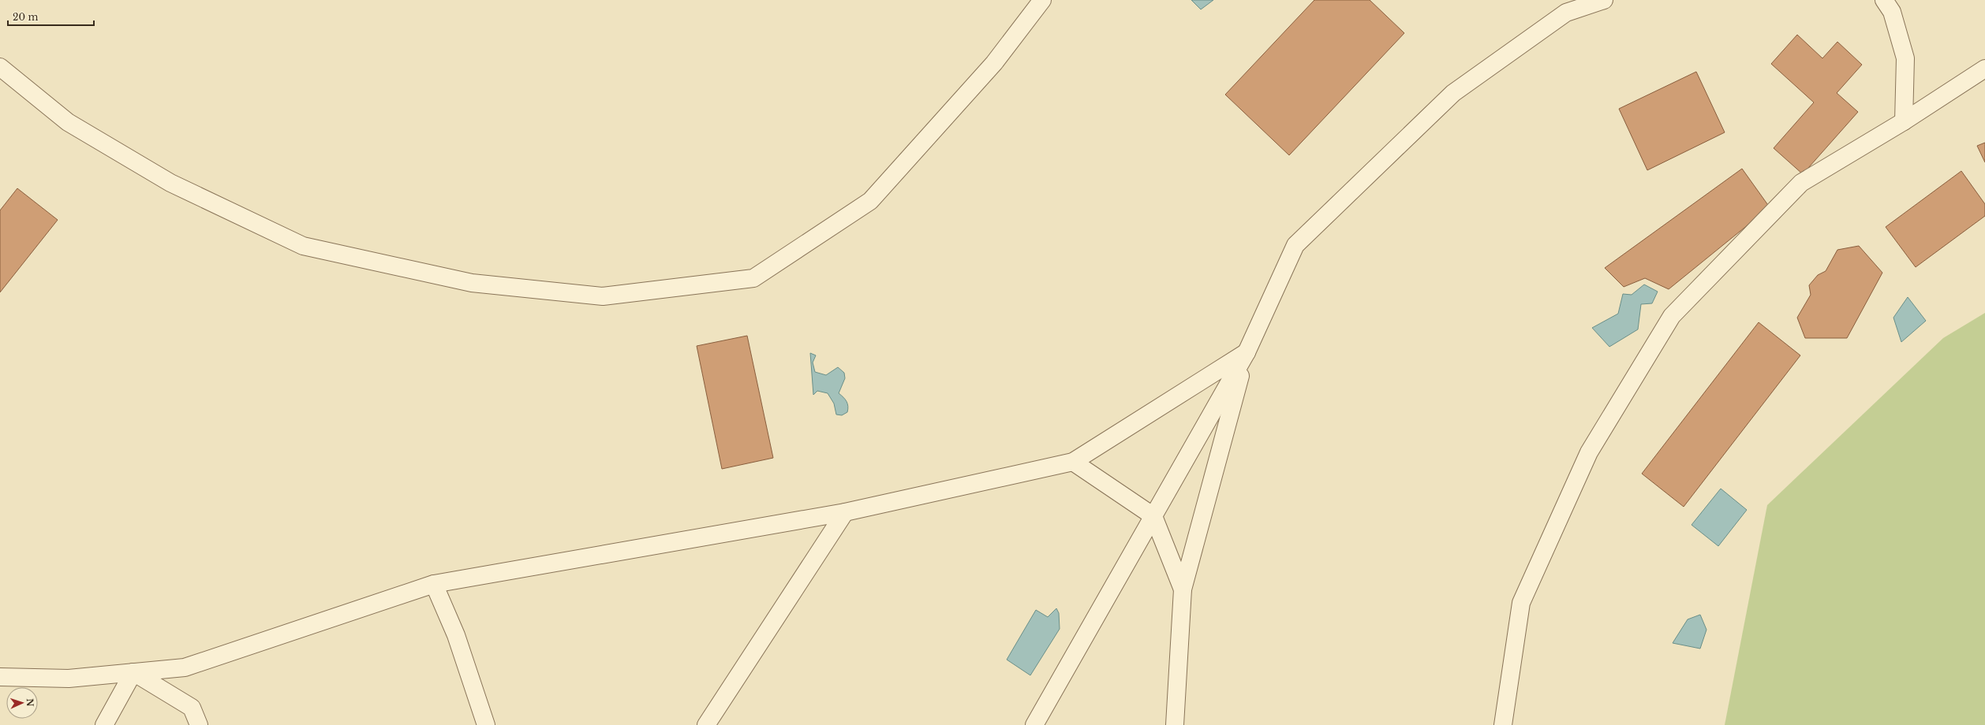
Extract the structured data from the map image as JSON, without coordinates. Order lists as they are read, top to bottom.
{
  "scale_bar": "20 m",
  "north": "right"
}
